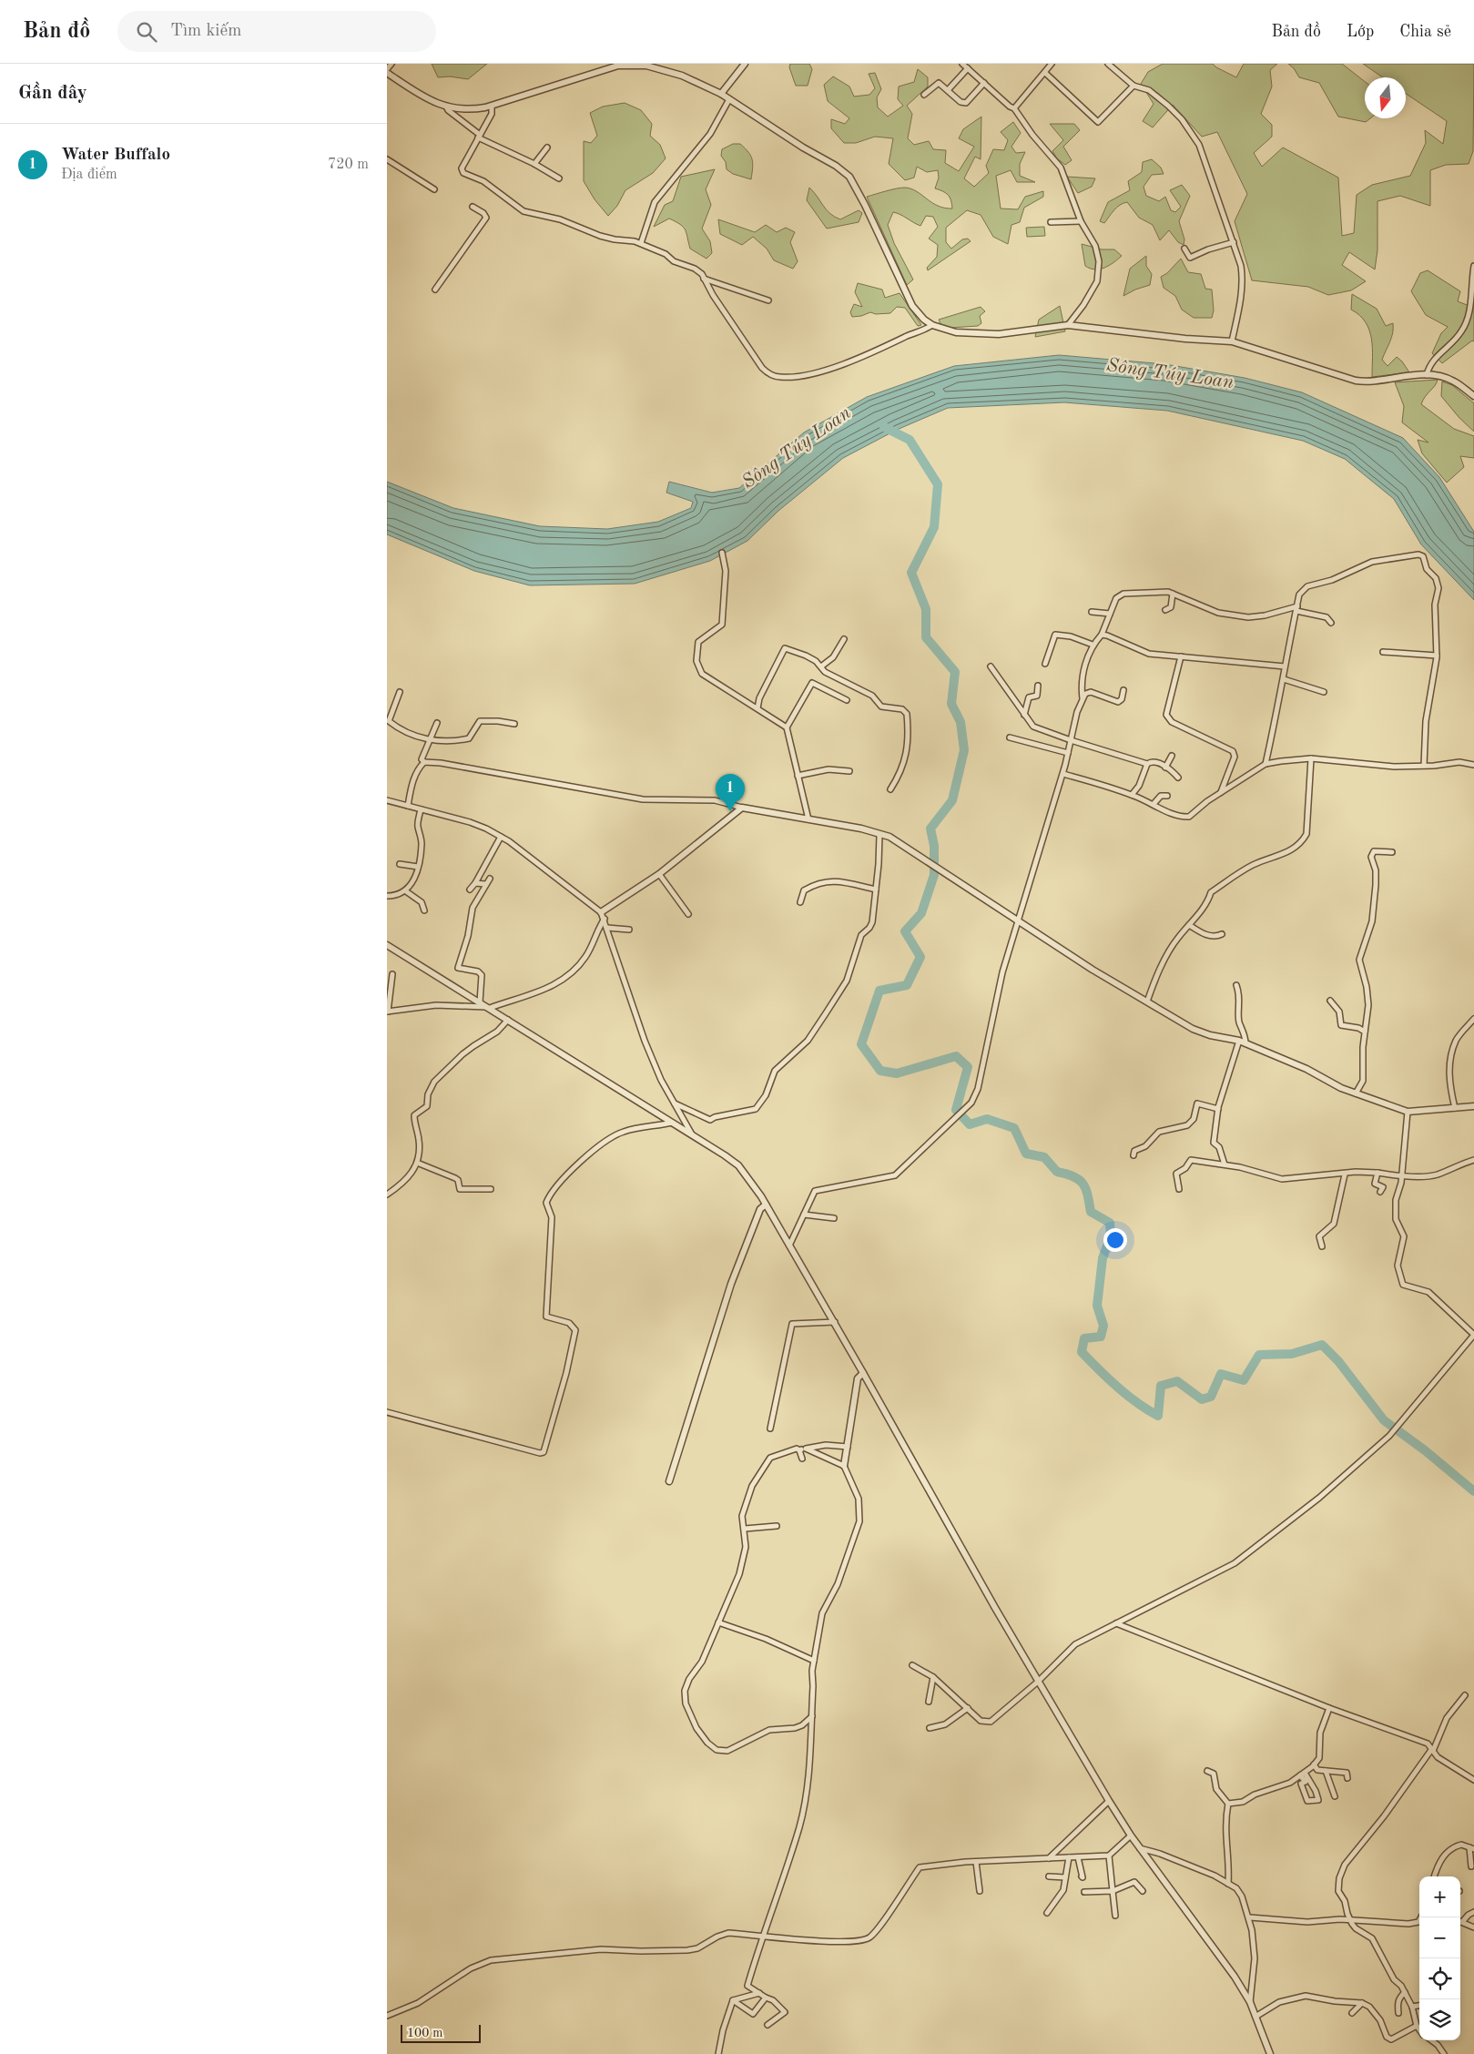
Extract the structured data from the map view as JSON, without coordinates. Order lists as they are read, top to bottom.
{
  "water": ["Sông Túy Loan"],
  "scale_bar": "100 m",
  "north": "bottom",
  "page": {
    "header": "Bản đồ",
    "search": "Tìm kiếm",
    "nav": ["Bản đồ", "Lớp", "Chia sẻ"],
    "heading": "Gần đây",
    "list": [
      {
        "mark": "1",
        "name": "Water Buffalo",
        "note": "Địa điểm",
        "value": "720 m"
      }
    ],
    "pins": "1",
    "map_buttons": ["+", "−"],
    "scale": "100 m"
  }
}
